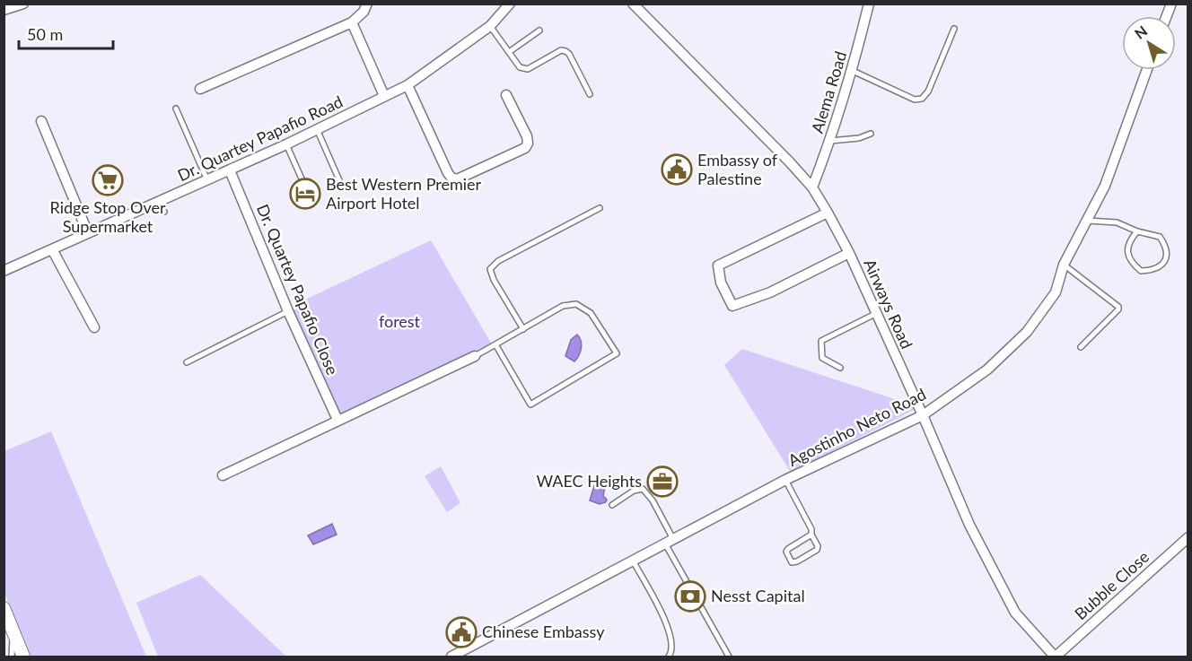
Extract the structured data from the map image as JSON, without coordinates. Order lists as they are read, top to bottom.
{
  "streets": {
    "street": [
      "Alema Road",
      "Dr. Quartey Papafio Road",
      "Dr. Quartey Papafio Close",
      "Airways Road",
      "Agostinho Neto Road",
      "Bubble Close"
    ]
  },
  "crossings": [
    ["Alema Road", "Airways Road"],
    ["Dr. Quartey Papafio Road", "Dr. Quartey Papafio Close"],
    ["Airways Road", "Agostinho Neto Road"],
    ["Airways Road", "Bubble Close"]
  ],
  "parks": ["forest"],
  "places": {
    "public building": ["Embassy of Palestine", "Chinese Embassy"],
    "supermarket": ["Ridge Stop Over Supermarket"],
    "hotel": ["Best Western Premier Airport Hotel"],
    "office": ["WAEC Heights"],
    "bank": ["Nesst Capital"]
  },
  "scale_bar": "50 m",
  "north": "top left"
}
